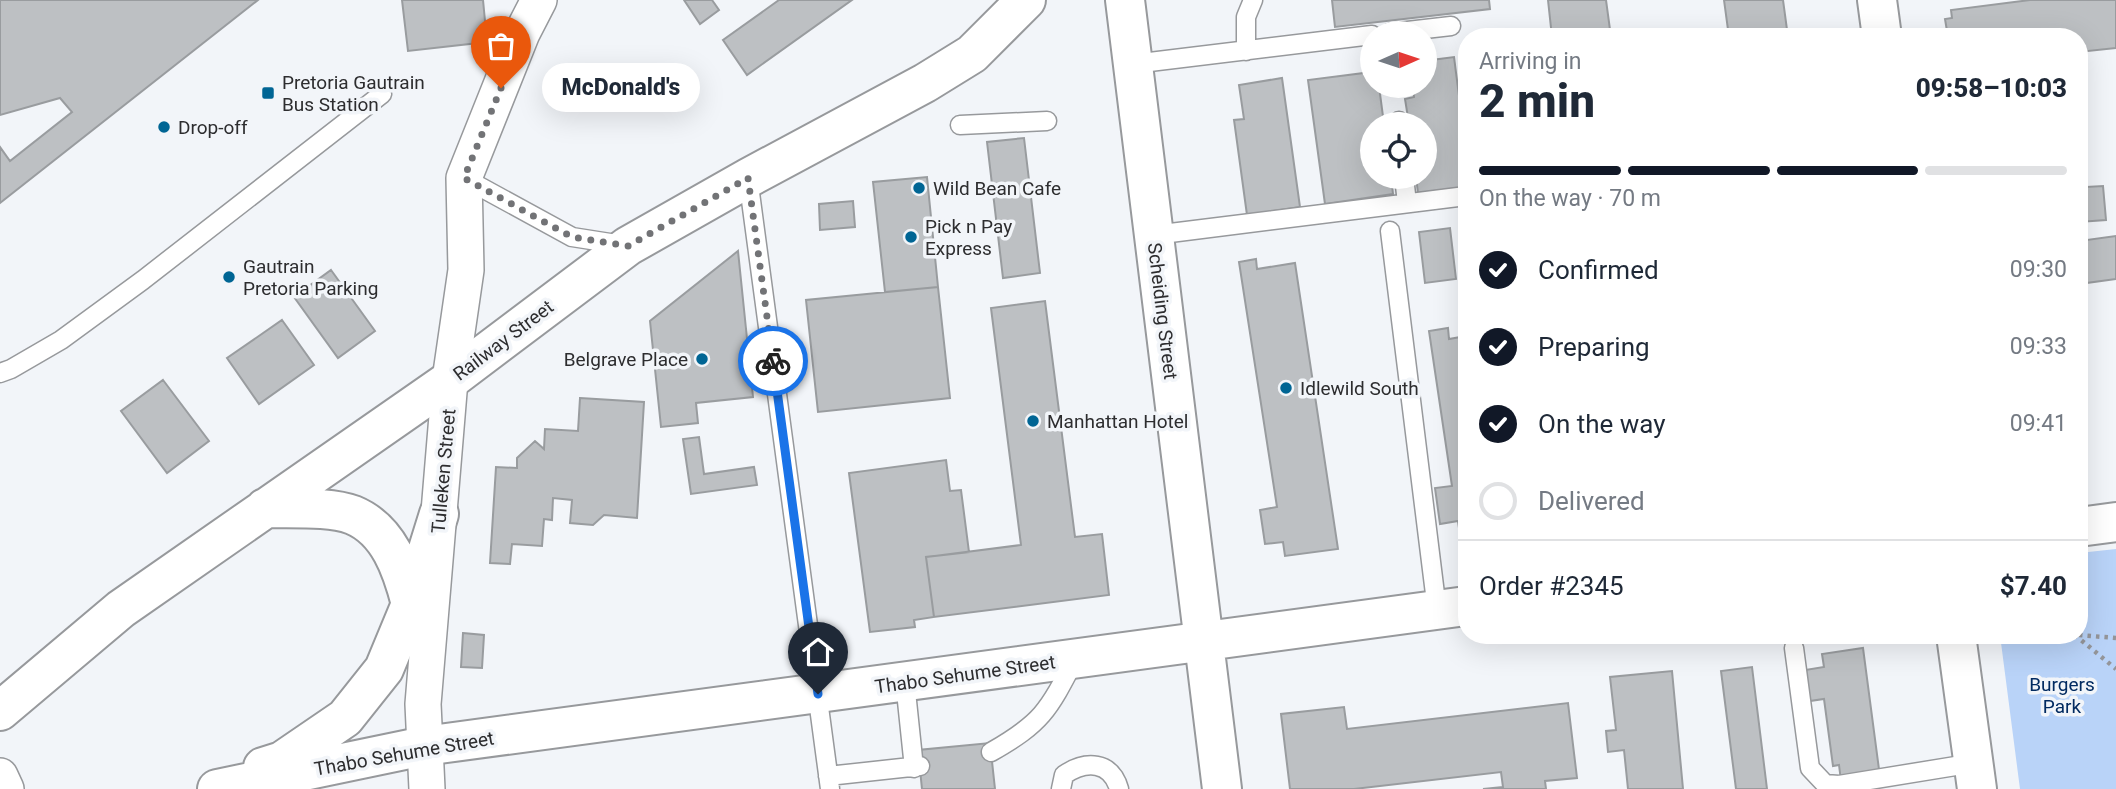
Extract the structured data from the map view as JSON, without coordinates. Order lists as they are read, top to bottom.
{
  "streets": {
    "main road": ["Scheiding Street", "Railway Street", "Thabo Sehume Street"],
    "street": ["Tulleken Street"]
  },
  "crossings": [
    ["Scheiding Street", "Thabo Sehume Street"],
    ["Railway Street", "Tulleken Street"],
    ["Tulleken Street", "Thabo Sehume Street"]
  ],
  "parks": ["Burgers Park"],
  "places": {
    "other": [
      "McDonald's",
      "Drop-off",
      "Wild Bean Cafe",
      "Pick n Pay Express",
      "Gautrain Pretoria Parking",
      "Belgrave Place",
      "Idlewild South",
      "Manhattan Hotel"
    ],
    "transit": ["Pretoria Gautrain Bus Station"]
  },
  "north": "right",
  "page": {
    "heading": ["2 min", "Arriving in", "09:58–10:03"],
    "panel": ["Order #2345", "$7.40"],
    "bubble": "McDonald's",
    "bar": "On the way · 70 m",
    "list": [
      ["Confirmed", "09:30"],
      ["Preparing", "09:33"],
      ["On the way", "09:41"],
      "Delivered"
    ]
  }
}
